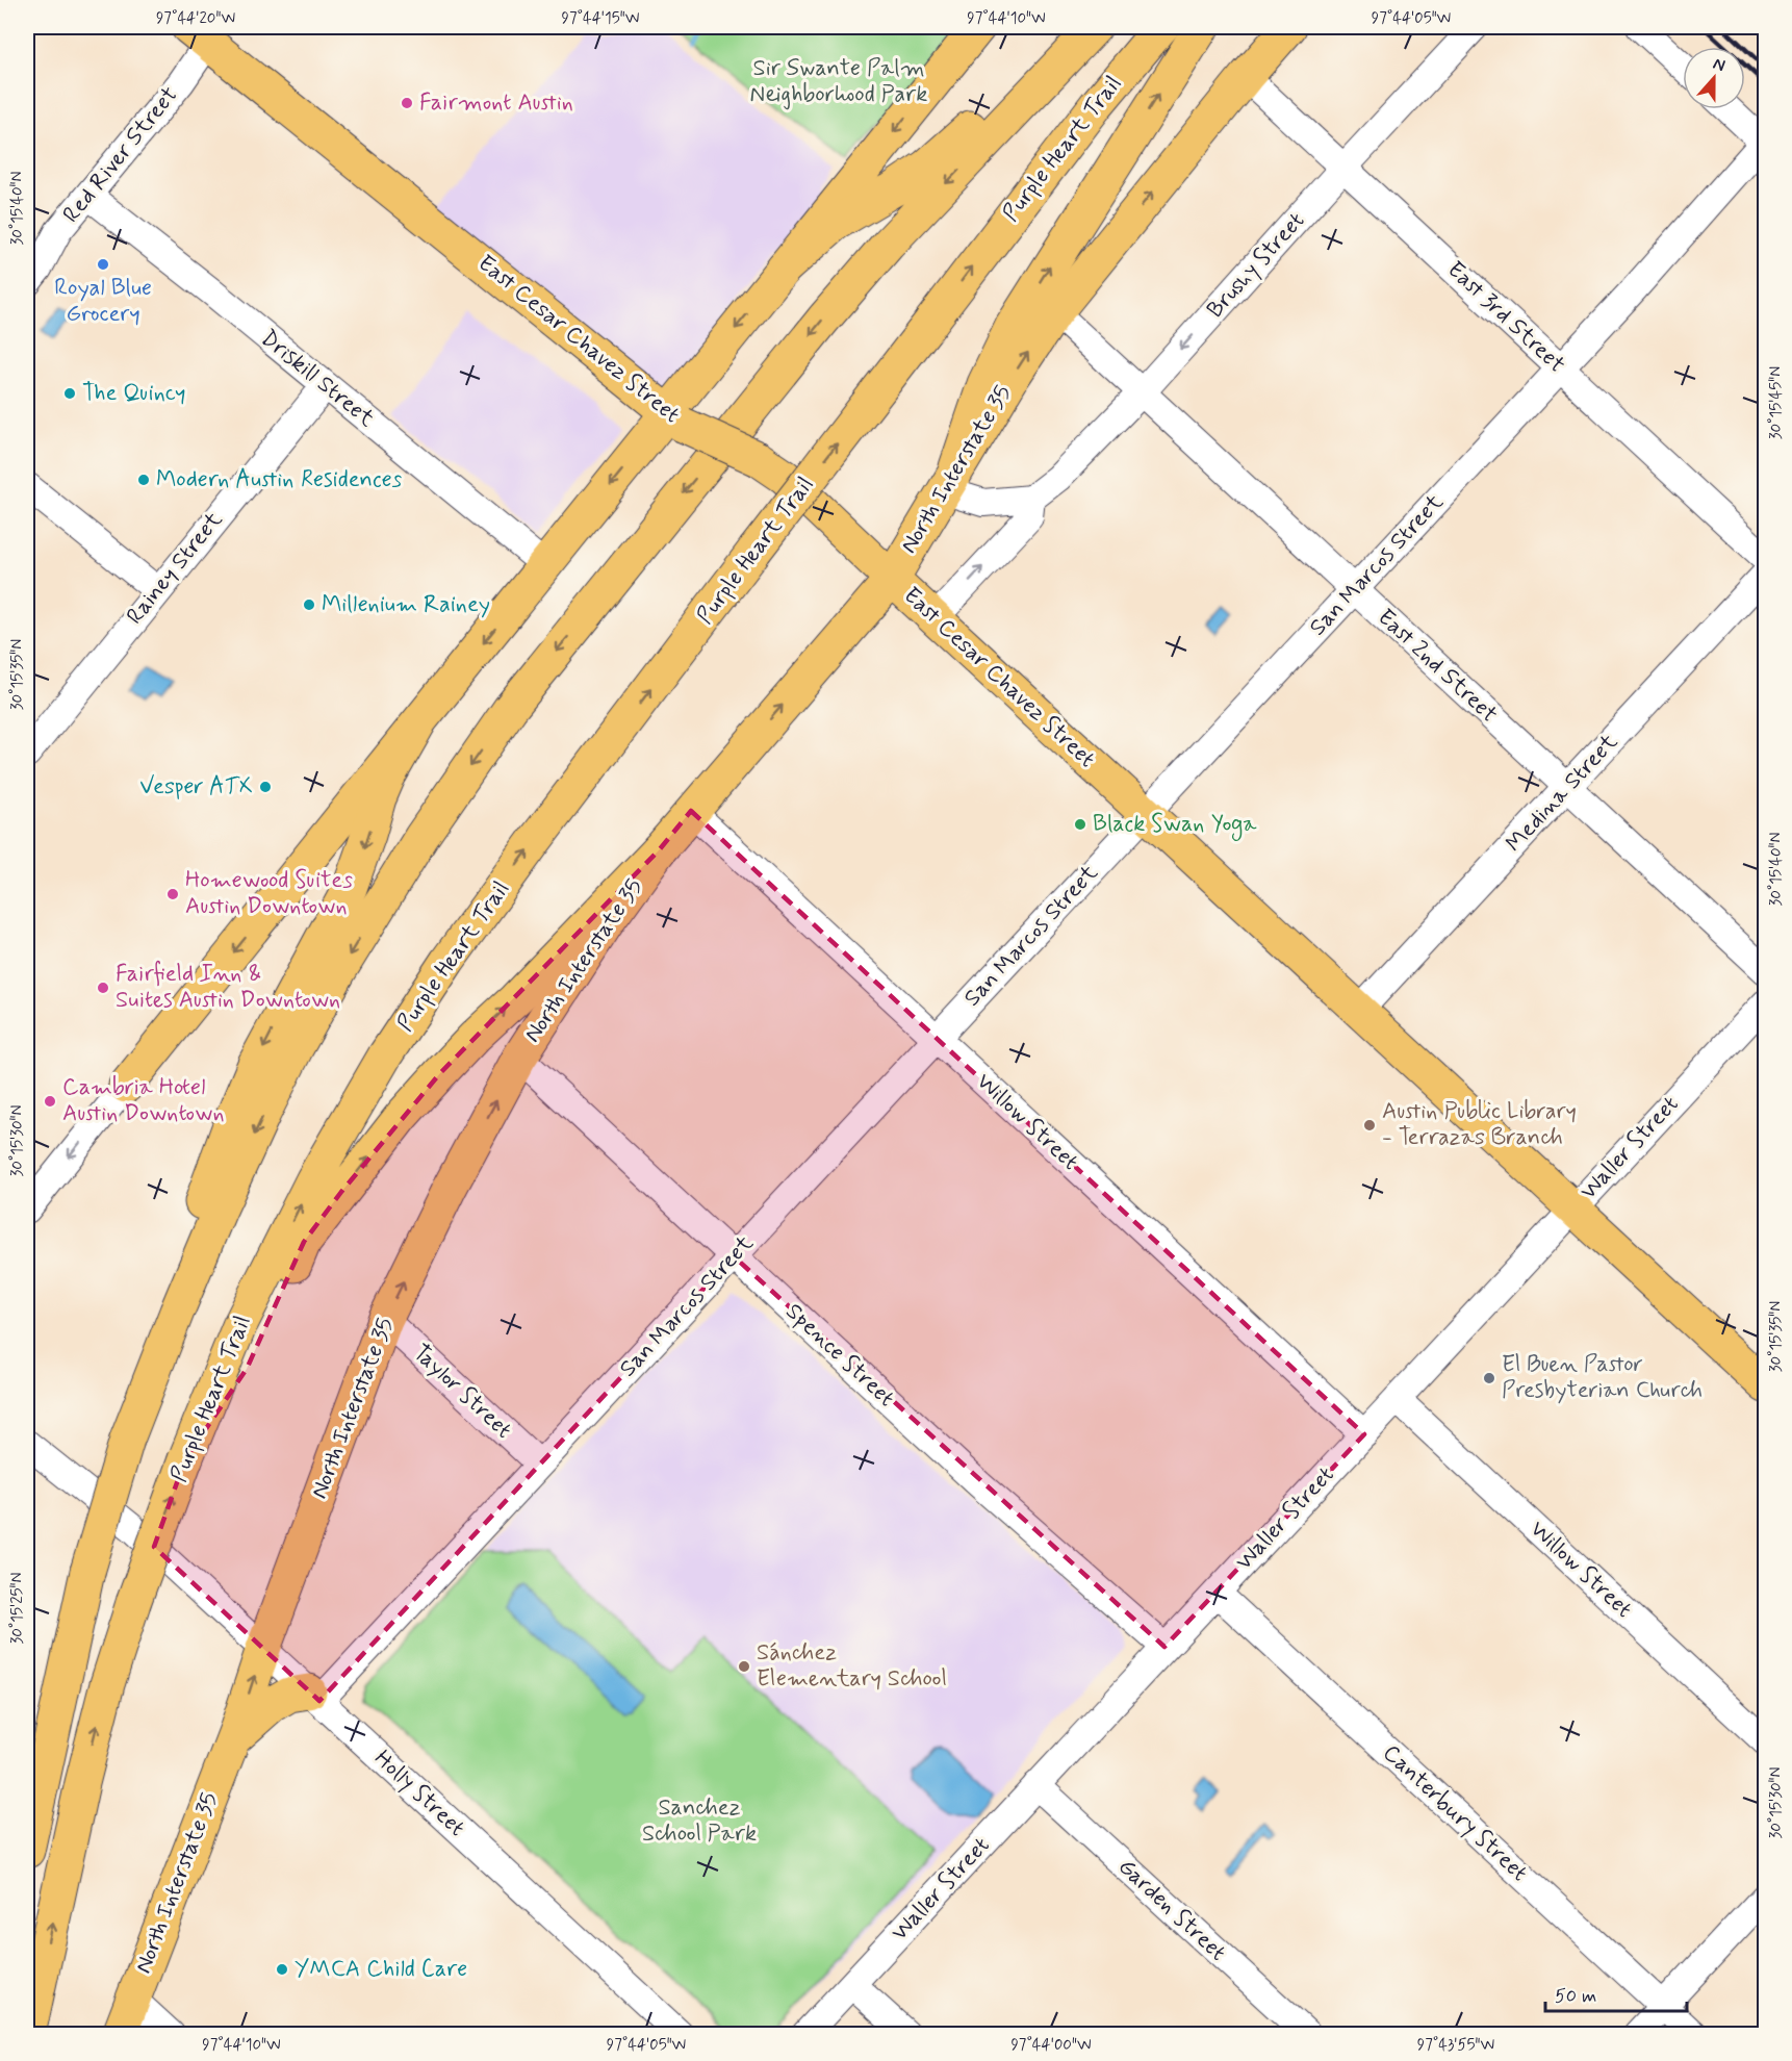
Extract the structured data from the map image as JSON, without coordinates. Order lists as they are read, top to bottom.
{
  "streets": {
    "main road": ["Purple Heart Trail", "East Cesar Chavez Street", "North Interstate 35"],
    "street": [
      "Red River Street",
      "Brushy Street",
      "East 3rd Street",
      "Driskill Street",
      "San Marcos Street",
      "Rainey Street",
      "East 2nd Street",
      "Medina Street",
      "Willow Street",
      "Waller Street",
      "Spence Street",
      "Taylor Street",
      "Holly Street",
      "Canterbury Street",
      "Garden Street"
    ]
  },
  "crossings": [
    ["Red River Street", "East Cesar Chavez Street"],
    ["Red River Street", "Driskill Street"],
    ["Brushy Street", "East 3rd Street"],
    ["Brushy Street", "East 2nd Street"],
    ["East 3rd Street", "North Interstate 35"],
    ["East 3rd Street", "San Marcos Street"],
    ["East Cesar Chavez Street", "North Interstate 35"],
    ["East Cesar Chavez Street", "San Marcos Street"],
    ["East Cesar Chavez Street", "Medina Street"],
    ["East Cesar Chavez Street", "Waller Street"],
    ["Driskill Street", "Rainey Street"],
    ["North Interstate 35", "East 2nd Street"],
    ["North Interstate 35", "Willow Street"],
    ["North Interstate 35", "Spence Street"],
    ["North Interstate 35", "Taylor Street"],
    ["North Interstate 35", "Holly Street"],
    ["San Marcos Street", "East 2nd Street"],
    ["San Marcos Street", "Willow Street"],
    ["San Marcos Street", "Spence Street"],
    ["San Marcos Street", "Taylor Street"],
    ["San Marcos Street", "Holly Street"],
    ["East 2nd Street", "Medina Street"],
    ["Willow Street", "Waller Street"],
    ["Waller Street", "Spence Street"],
    ["Waller Street", "Canterbury Street"],
    ["Waller Street", "Garden Street"]
  ],
  "one_way": ["Brushy Street"],
  "parks": ["Sir Swante Palm Neighborhood Park", "Sanchez School Park"],
  "places": [
    "Fairmont Austin",
    "Royal Blue Grocery",
    "The Quincy",
    "Modern Austin Residences",
    "Millenium Rainey",
    "Vesper ATX",
    "Black Swan Yoga",
    "Homewood Suites Austin Downtown",
    "Fairfield Inn & Suites Austin Downtown",
    "Cambria Hotel Austin Downtown",
    "Austin Public Library - Terrazas Branch",
    "El Buen Pastor Presbyterian Church",
    "Sánchez Elementary School",
    "YMCA Child Care"
  ],
  "scale_bar": "50 m",
  "north": "top",
  "coordinates": [
    "97°44'20\"W",
    "97°44'15\"W",
    "97°44'10\"W",
    "97°44'05\"W",
    "30°15'40\"N",
    "30°15'45\"N",
    "30°15'35\"N",
    "30°15'30\"N",
    "30°15'25\"N",
    "97°44'00\"W",
    "97°43'55\"W"
  ]
}
